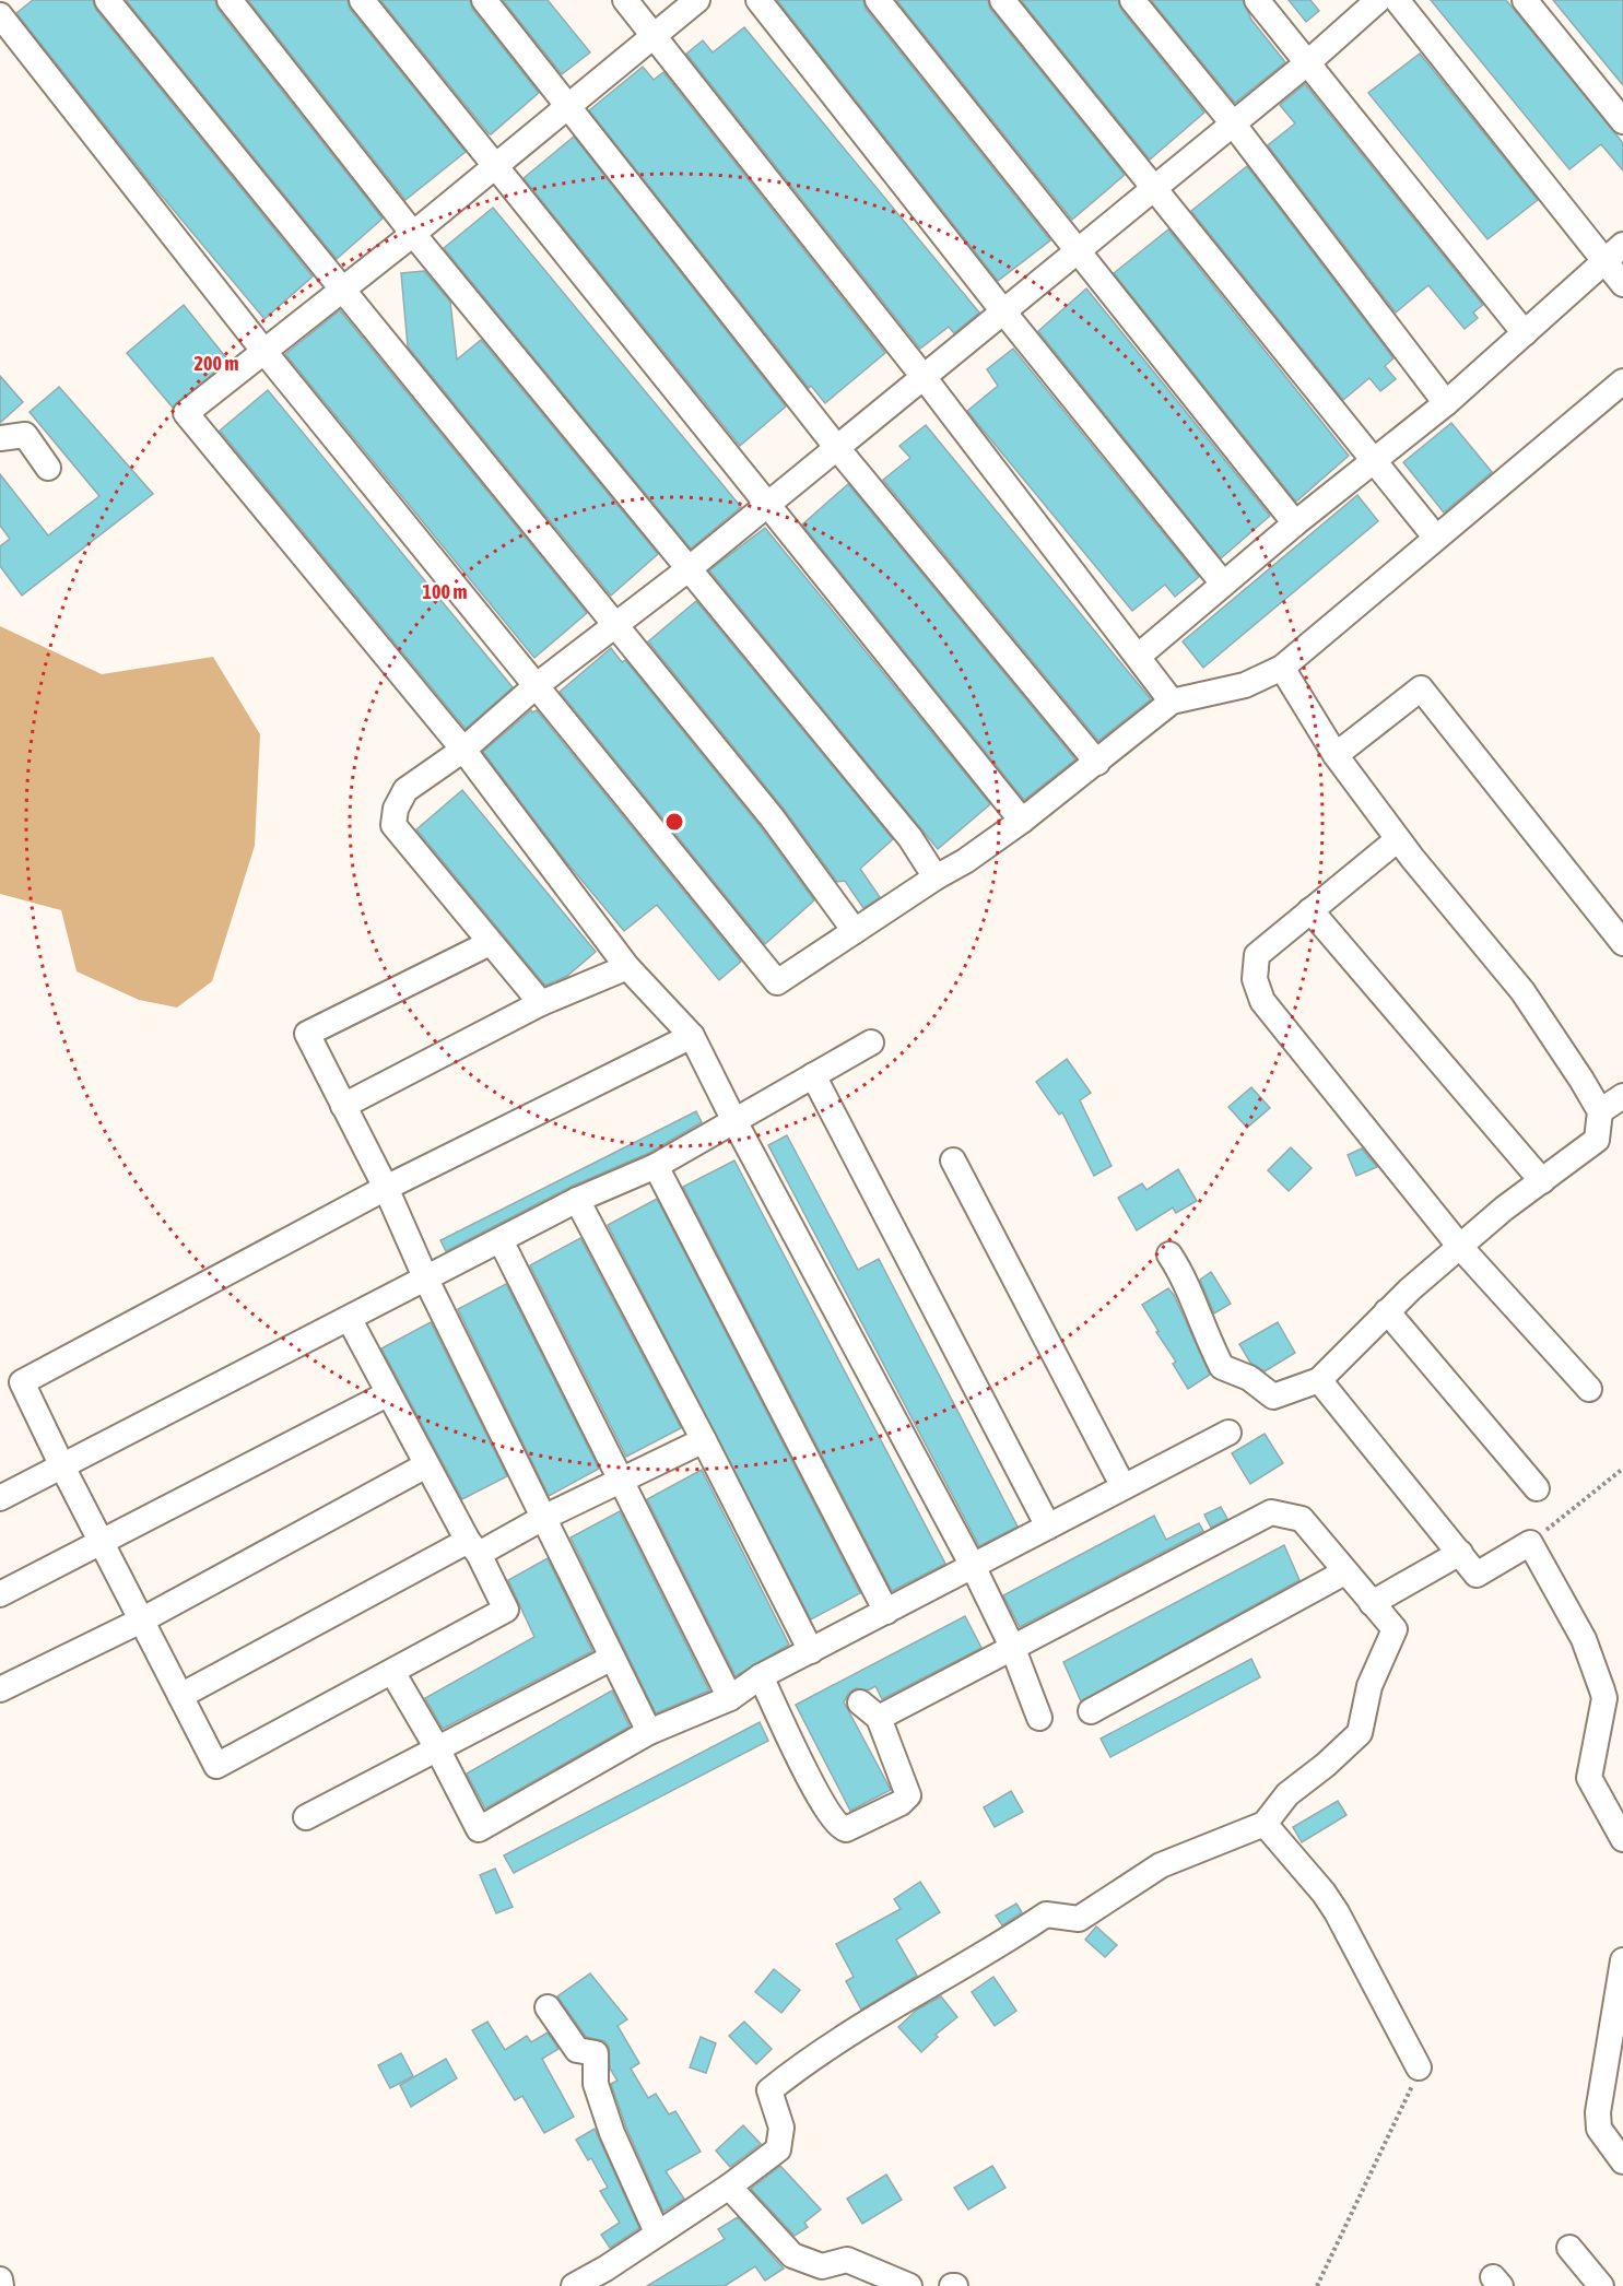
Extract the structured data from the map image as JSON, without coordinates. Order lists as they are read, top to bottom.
{
  "rings": ["200 m", "100 m"]
}
